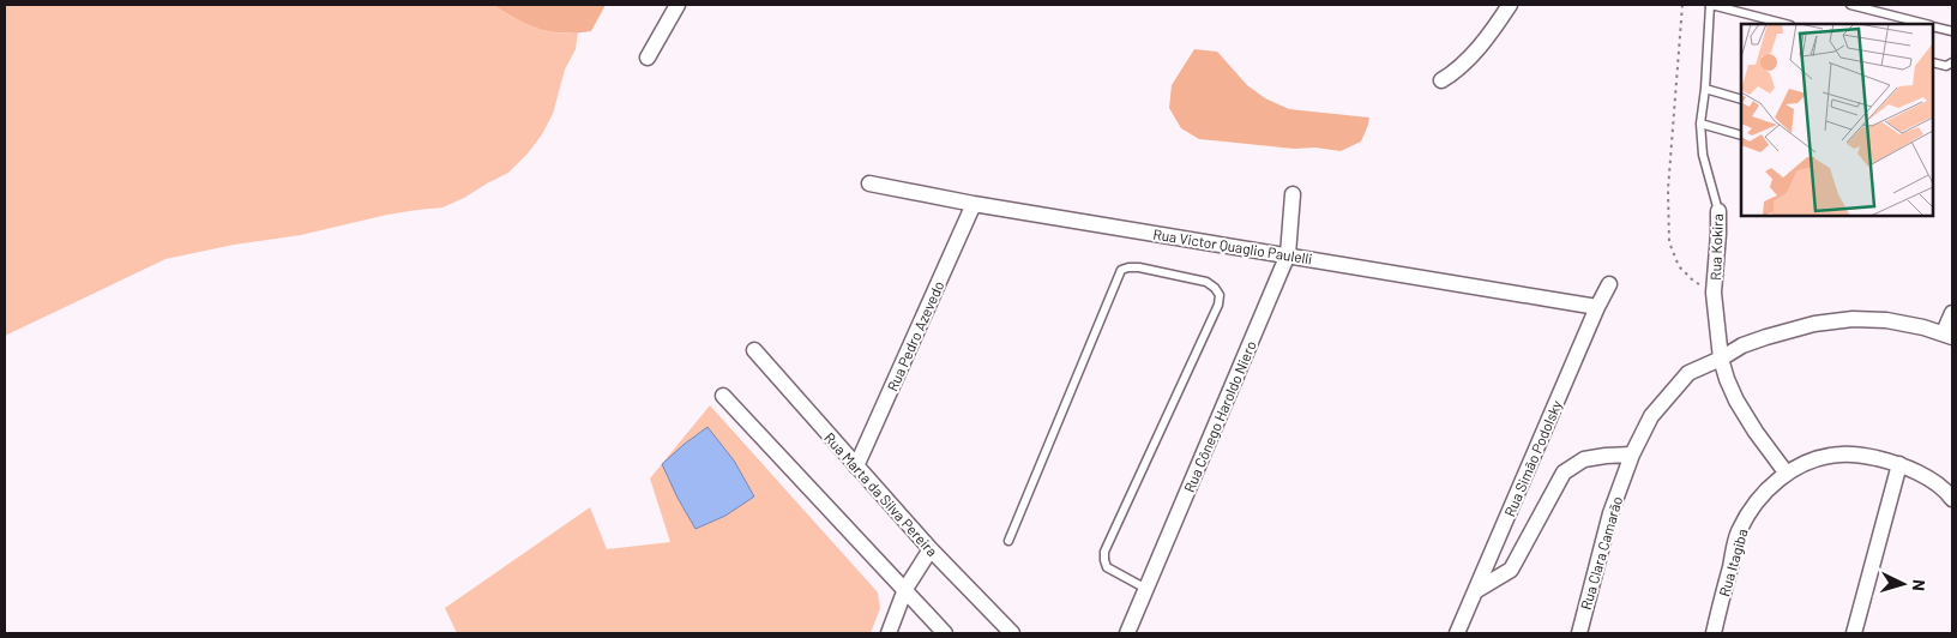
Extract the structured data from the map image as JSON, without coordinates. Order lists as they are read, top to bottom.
{
  "streets": {
    "street": [
      "Rua Victor Quaglio Paulelli",
      "Rua Kokira",
      "Rua Pedro Azevedo",
      "Rua Cônego Haroldo Niero",
      "Rua Simão Podolsky",
      "Rua Marta da Silva Pereira",
      "Rua Clara Camarão",
      "Rua Itagiba"
    ]
  },
  "crossings": [
    ["Rua Victor Quaglio Paulelli", "Rua Pedro Azevedo"],
    ["Rua Victor Quaglio Paulelli", "Rua Cônego Haroldo Niero"],
    ["Rua Victor Quaglio Paulelli", "Rua Simão Podolsky"],
    ["Rua Kokira", "Rua Clara Camarão"],
    ["Rua Kokira", "Rua Itagiba"],
    ["Rua Pedro Azevedo", "Rua Marta da Silva Pereira"]
  ],
  "north": "right"
}
